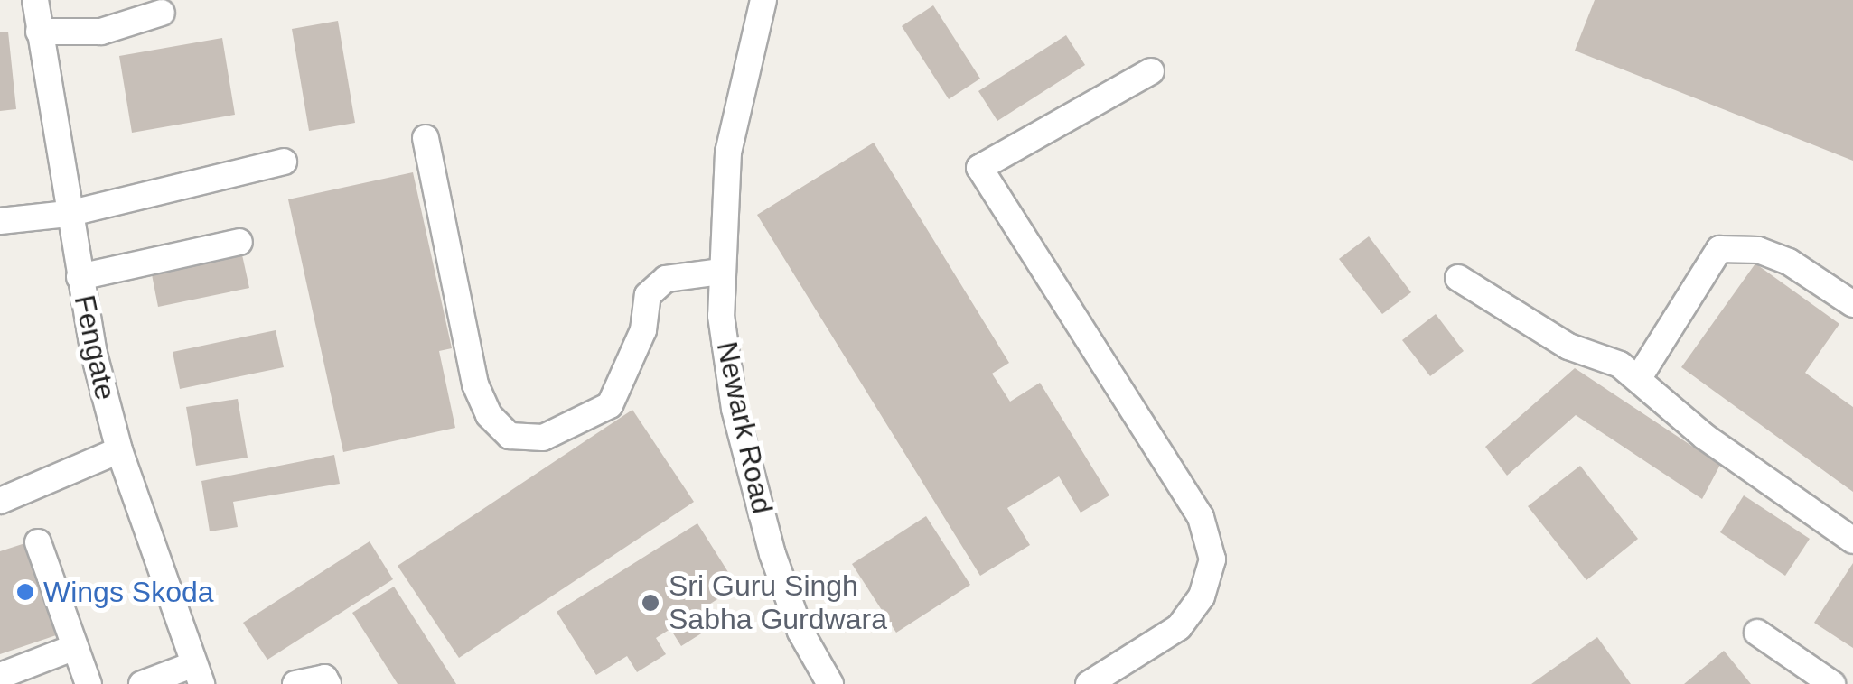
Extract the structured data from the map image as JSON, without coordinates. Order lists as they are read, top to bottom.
{
  "streets": {
    "street": ["Fengate", "Newark Road"]
  },
  "places": ["Wings Skoda", "Sri Guru Singh Sabha Gurdwara"]
}
